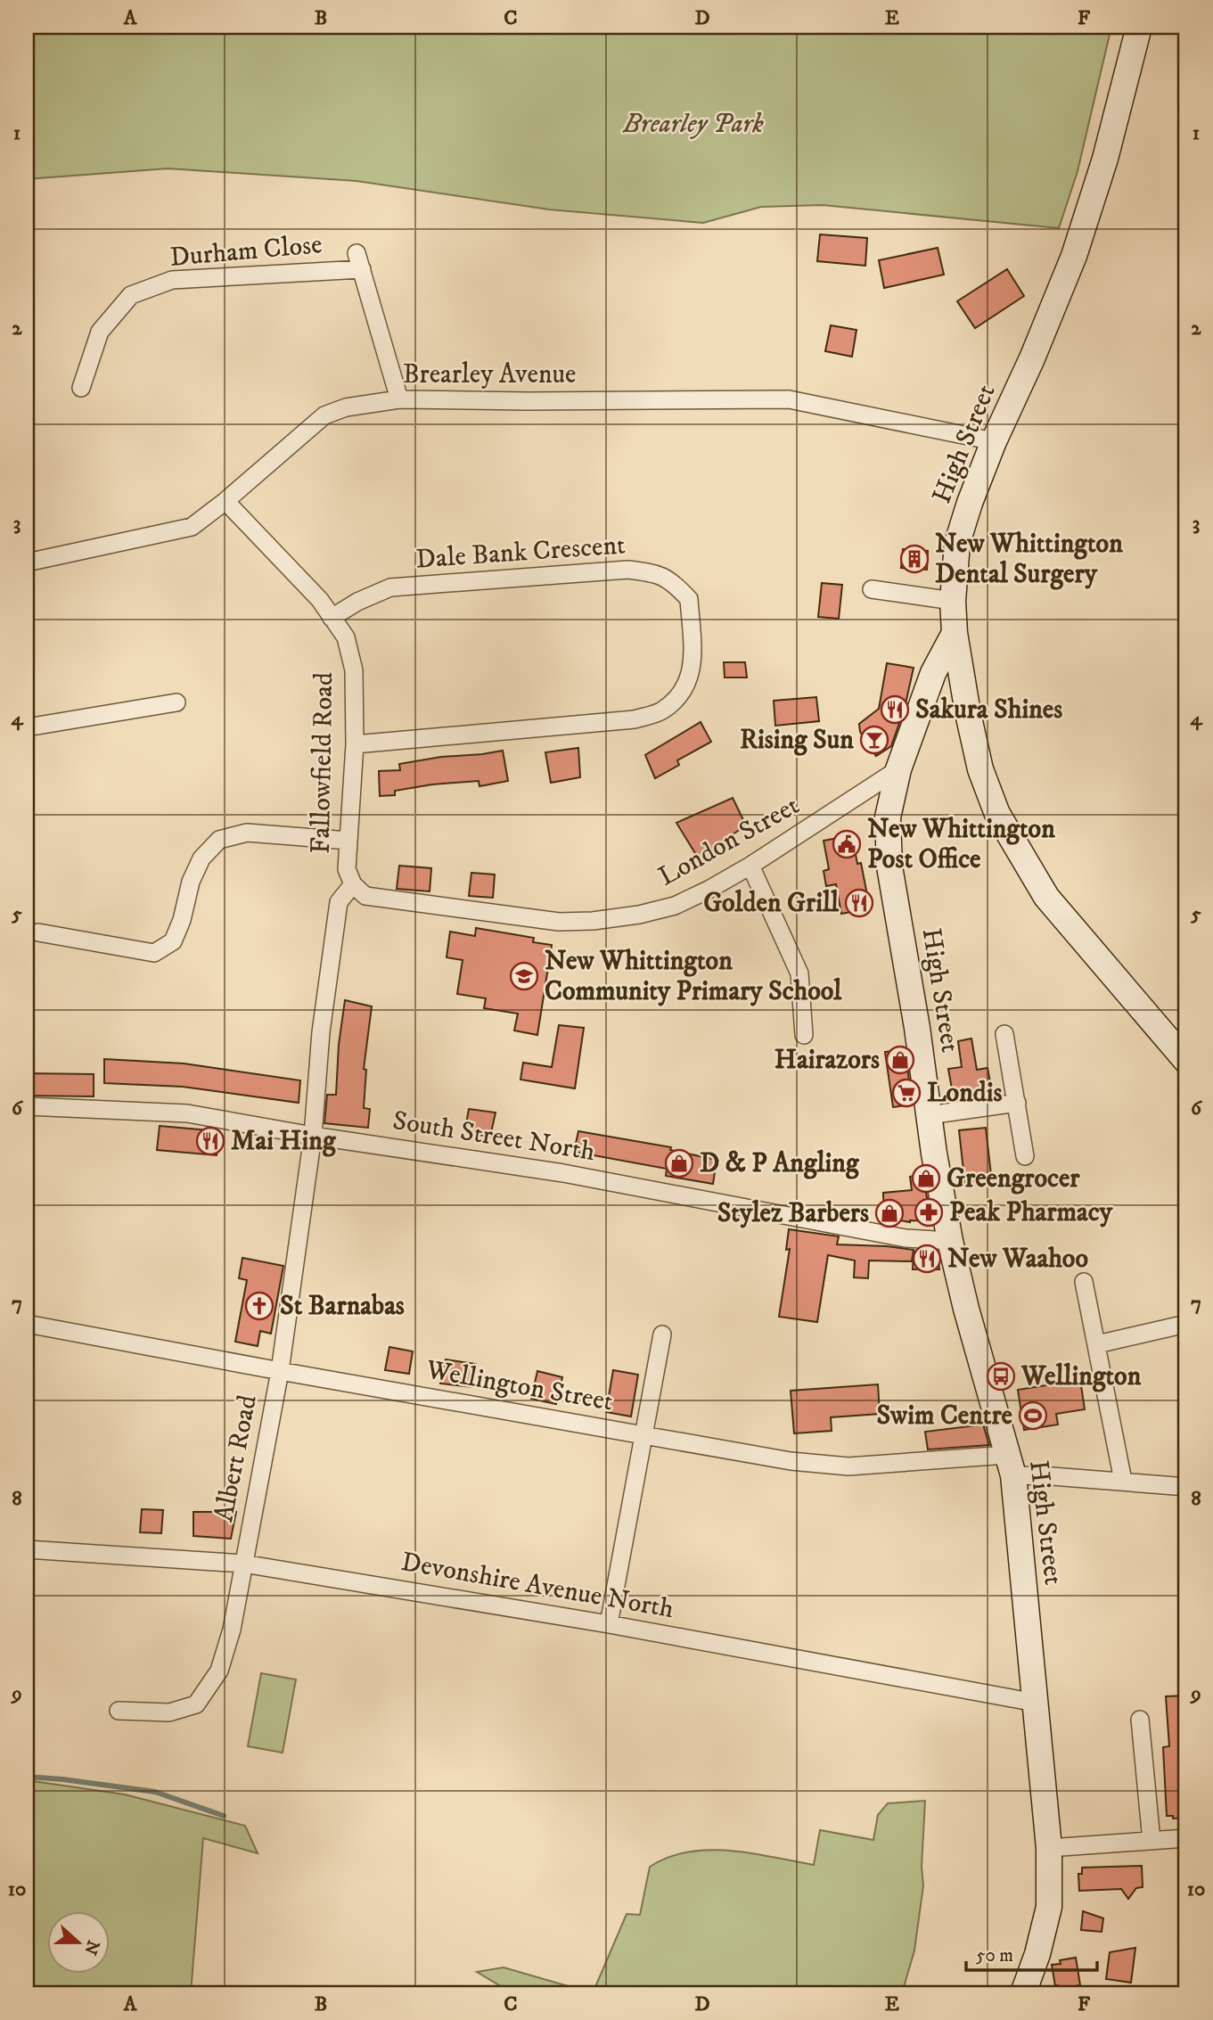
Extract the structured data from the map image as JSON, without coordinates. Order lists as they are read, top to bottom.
{
  "streets": {
    "street": [
      "Durham Close",
      "Brearley Avenue",
      "High Street",
      "Dale Bank Crescent",
      "Fallowfield Road",
      "London Street",
      "South Street North",
      "Wellington Street",
      "Albert Road",
      "Devonshire Avenue North"
    ]
  },
  "crossings": [
    ["Durham Close", "Brearley Avenue"],
    ["Brearley Avenue", "High Street"],
    ["Brearley Avenue", "Fallowfield Road"],
    ["High Street", "London Street"],
    ["High Street", "South Street North"],
    ["High Street", "Wellington Street"],
    ["High Street", "Devonshire Avenue North"],
    ["Dale Bank Crescent", "Fallowfield Road"],
    ["Fallowfield Road", "London Street"],
    ["Fallowfield Road", "Albert Road"],
    ["London Street", "Albert Road"],
    ["South Street North", "Albert Road"],
    ["Wellington Street", "Albert Road"],
    ["Albert Road", "Devonshire Avenue North"]
  ],
  "parks": ["Brearley Park"],
  "places": {
    "building": ["New Whittington Dental Surgery"],
    "restaurant": [
      "Sakura Shines",
      "Golden Grill",
      "Mai Hing",
      "New Waahoo"
    ],
    "bar": ["Rising Sun"],
    "public building": ["New Whittington Post Office"],
    "school or university": ["New Whittington Community Primary School"],
    "shop": [
      "Hairazors",
      "D & P Angling",
      "Greengrocer",
      "Stylez Barbers"
    ],
    "supermarket": ["Londis"],
    "pharmacy": ["Peak Pharmacy"],
    "church": ["St Barnabas"],
    "bus stop": ["Wellington"],
    "sports": ["Swim Centre"]
  },
  "scale_bar": "50 m",
  "north": "right",
  "grid": {
    "columns": [
      "A",
      "B",
      "C",
      "D",
      "E",
      "F"
    ],
    "rows": [
      "1",
      "2",
      "3",
      "4",
      "5",
      "6",
      "7",
      "8",
      "9",
      "10"
    ]
  }
}
